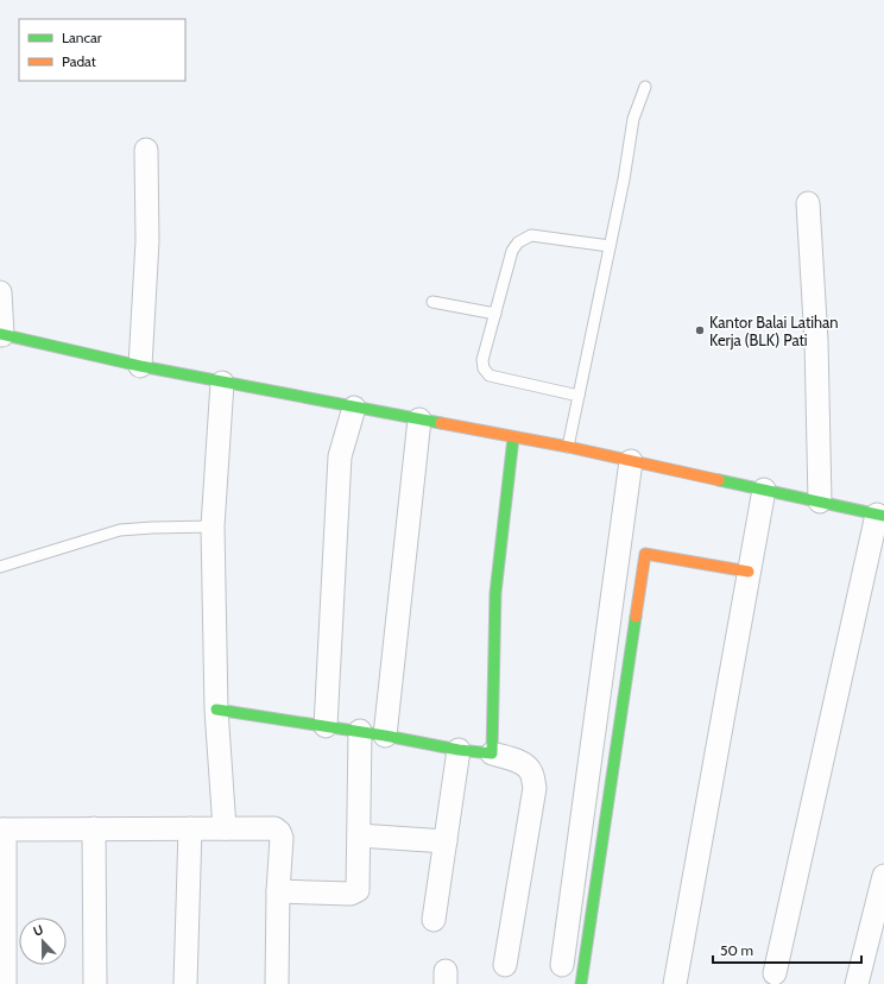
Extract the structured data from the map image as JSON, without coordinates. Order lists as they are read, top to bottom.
{
  "places": ["Kantor Balai Latihan Kerja (BLK) Pati"],
  "legend": ["Lancar", "Padat"],
  "scale_bar": "50 m",
  "north": "top"
}
